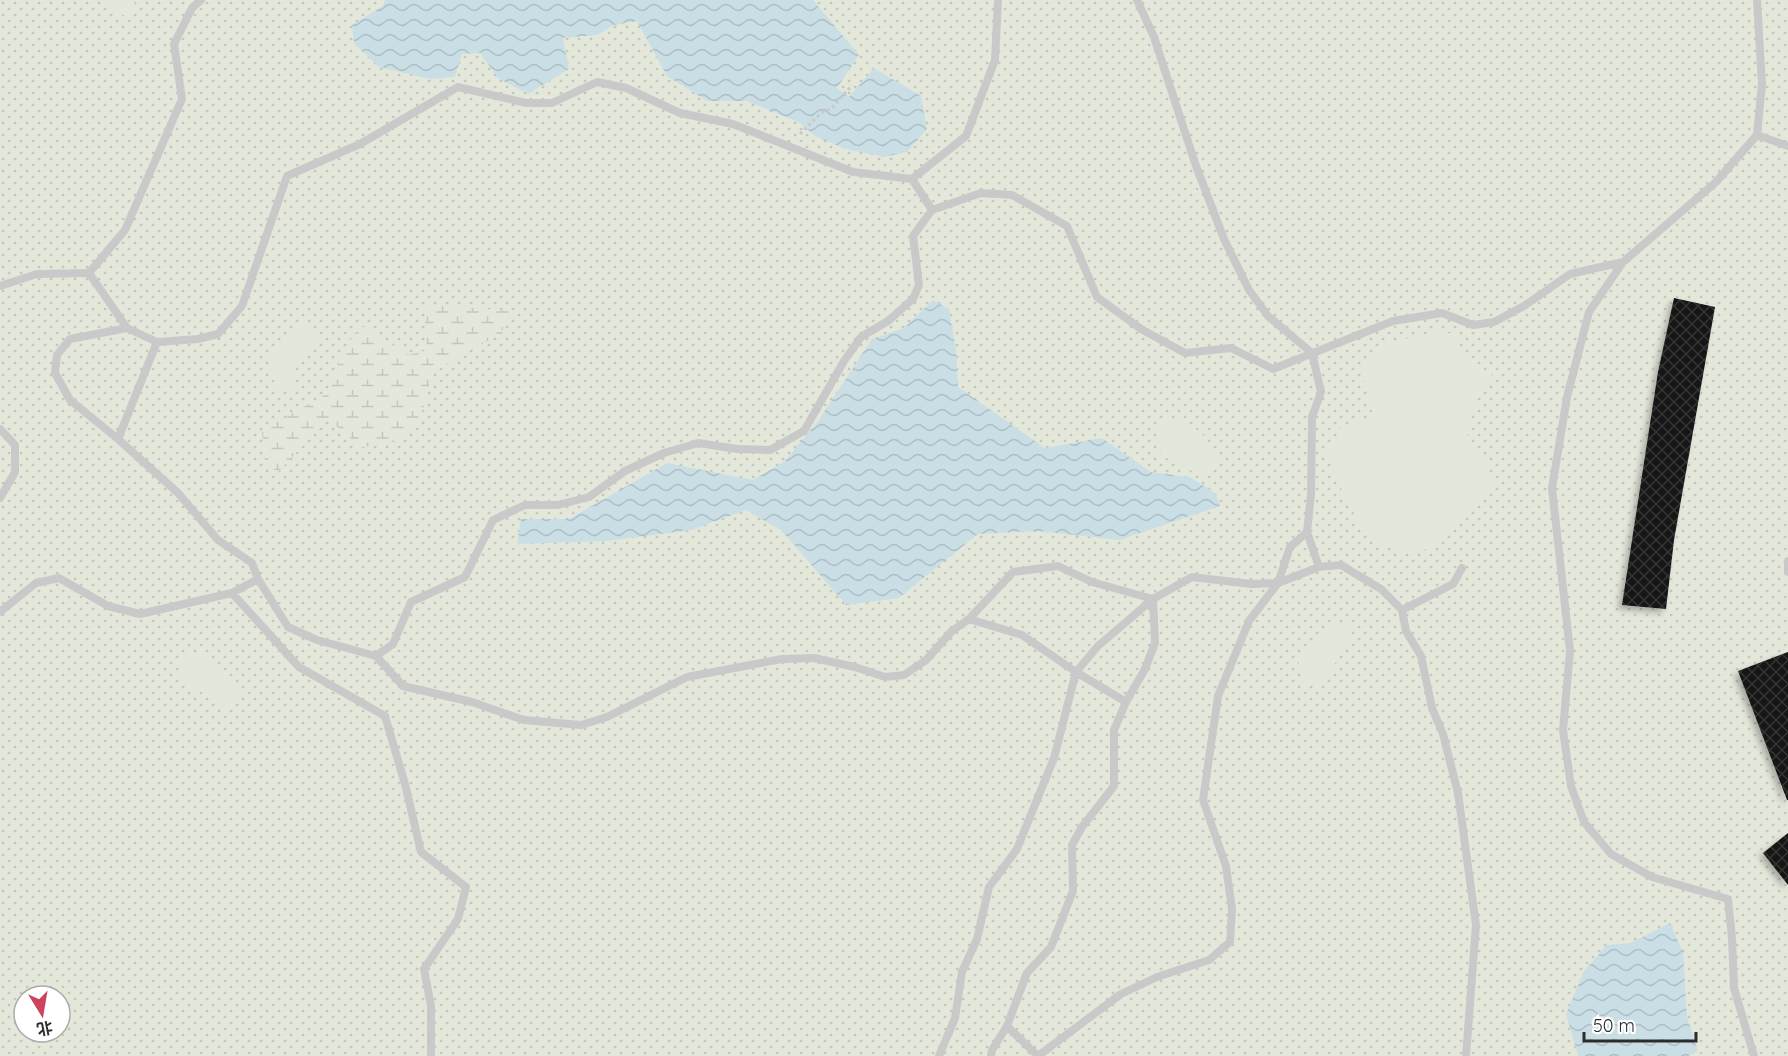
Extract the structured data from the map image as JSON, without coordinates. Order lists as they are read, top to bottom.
{
  "scale_bar": "50 m",
  "north": "bottom"
}
